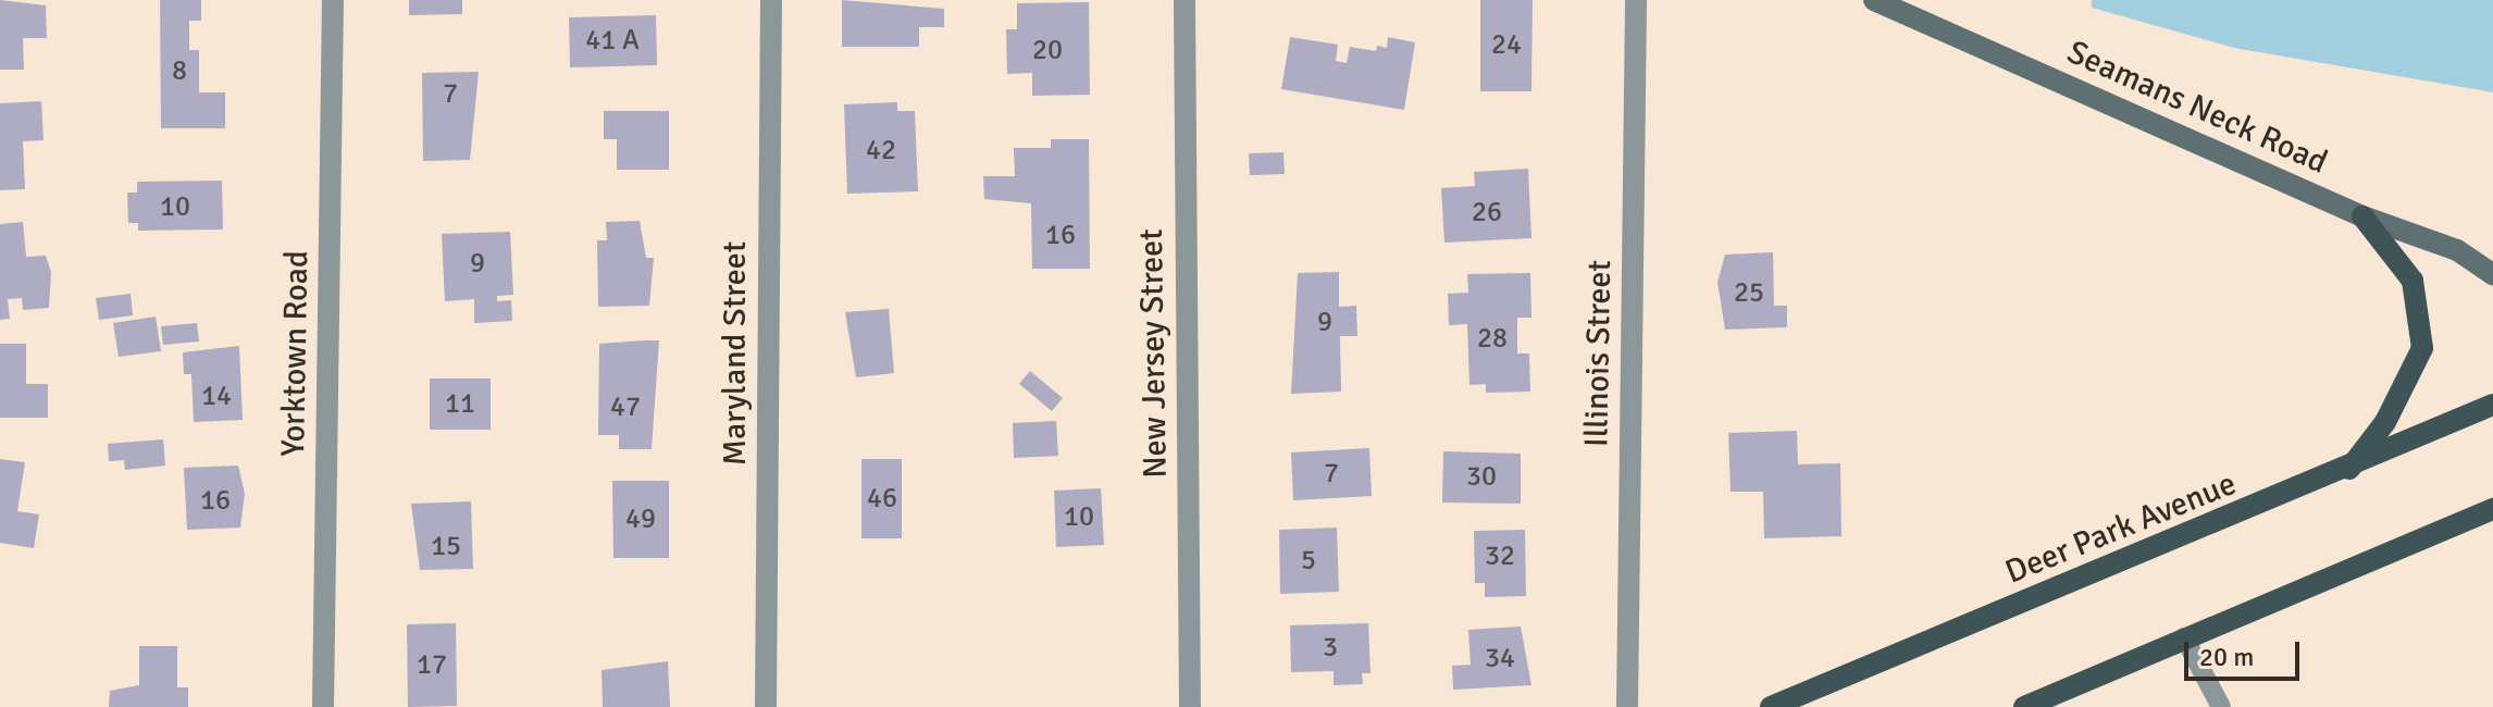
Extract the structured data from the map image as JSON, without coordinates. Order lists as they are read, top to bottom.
{
  "streets": {
    "main road": ["Seamans Neck Road", "Deer Park Avenue"],
    "street": [
      "Yorktown Road",
      "Maryland Street",
      "New Jersey Street",
      "Illinois Street"
    ]
  },
  "house_numbers": [
    "41 A",
    "24",
    "20",
    "8",
    "7",
    "42",
    "10",
    "26",
    "16",
    "9",
    "25",
    "9",
    "28",
    "14",
    "11",
    "47",
    "7",
    "30",
    "46",
    "16",
    "10",
    "49",
    "15",
    "32",
    "5",
    "3",
    "34",
    "17"
  ],
  "scale_bar": "20 m"
}
